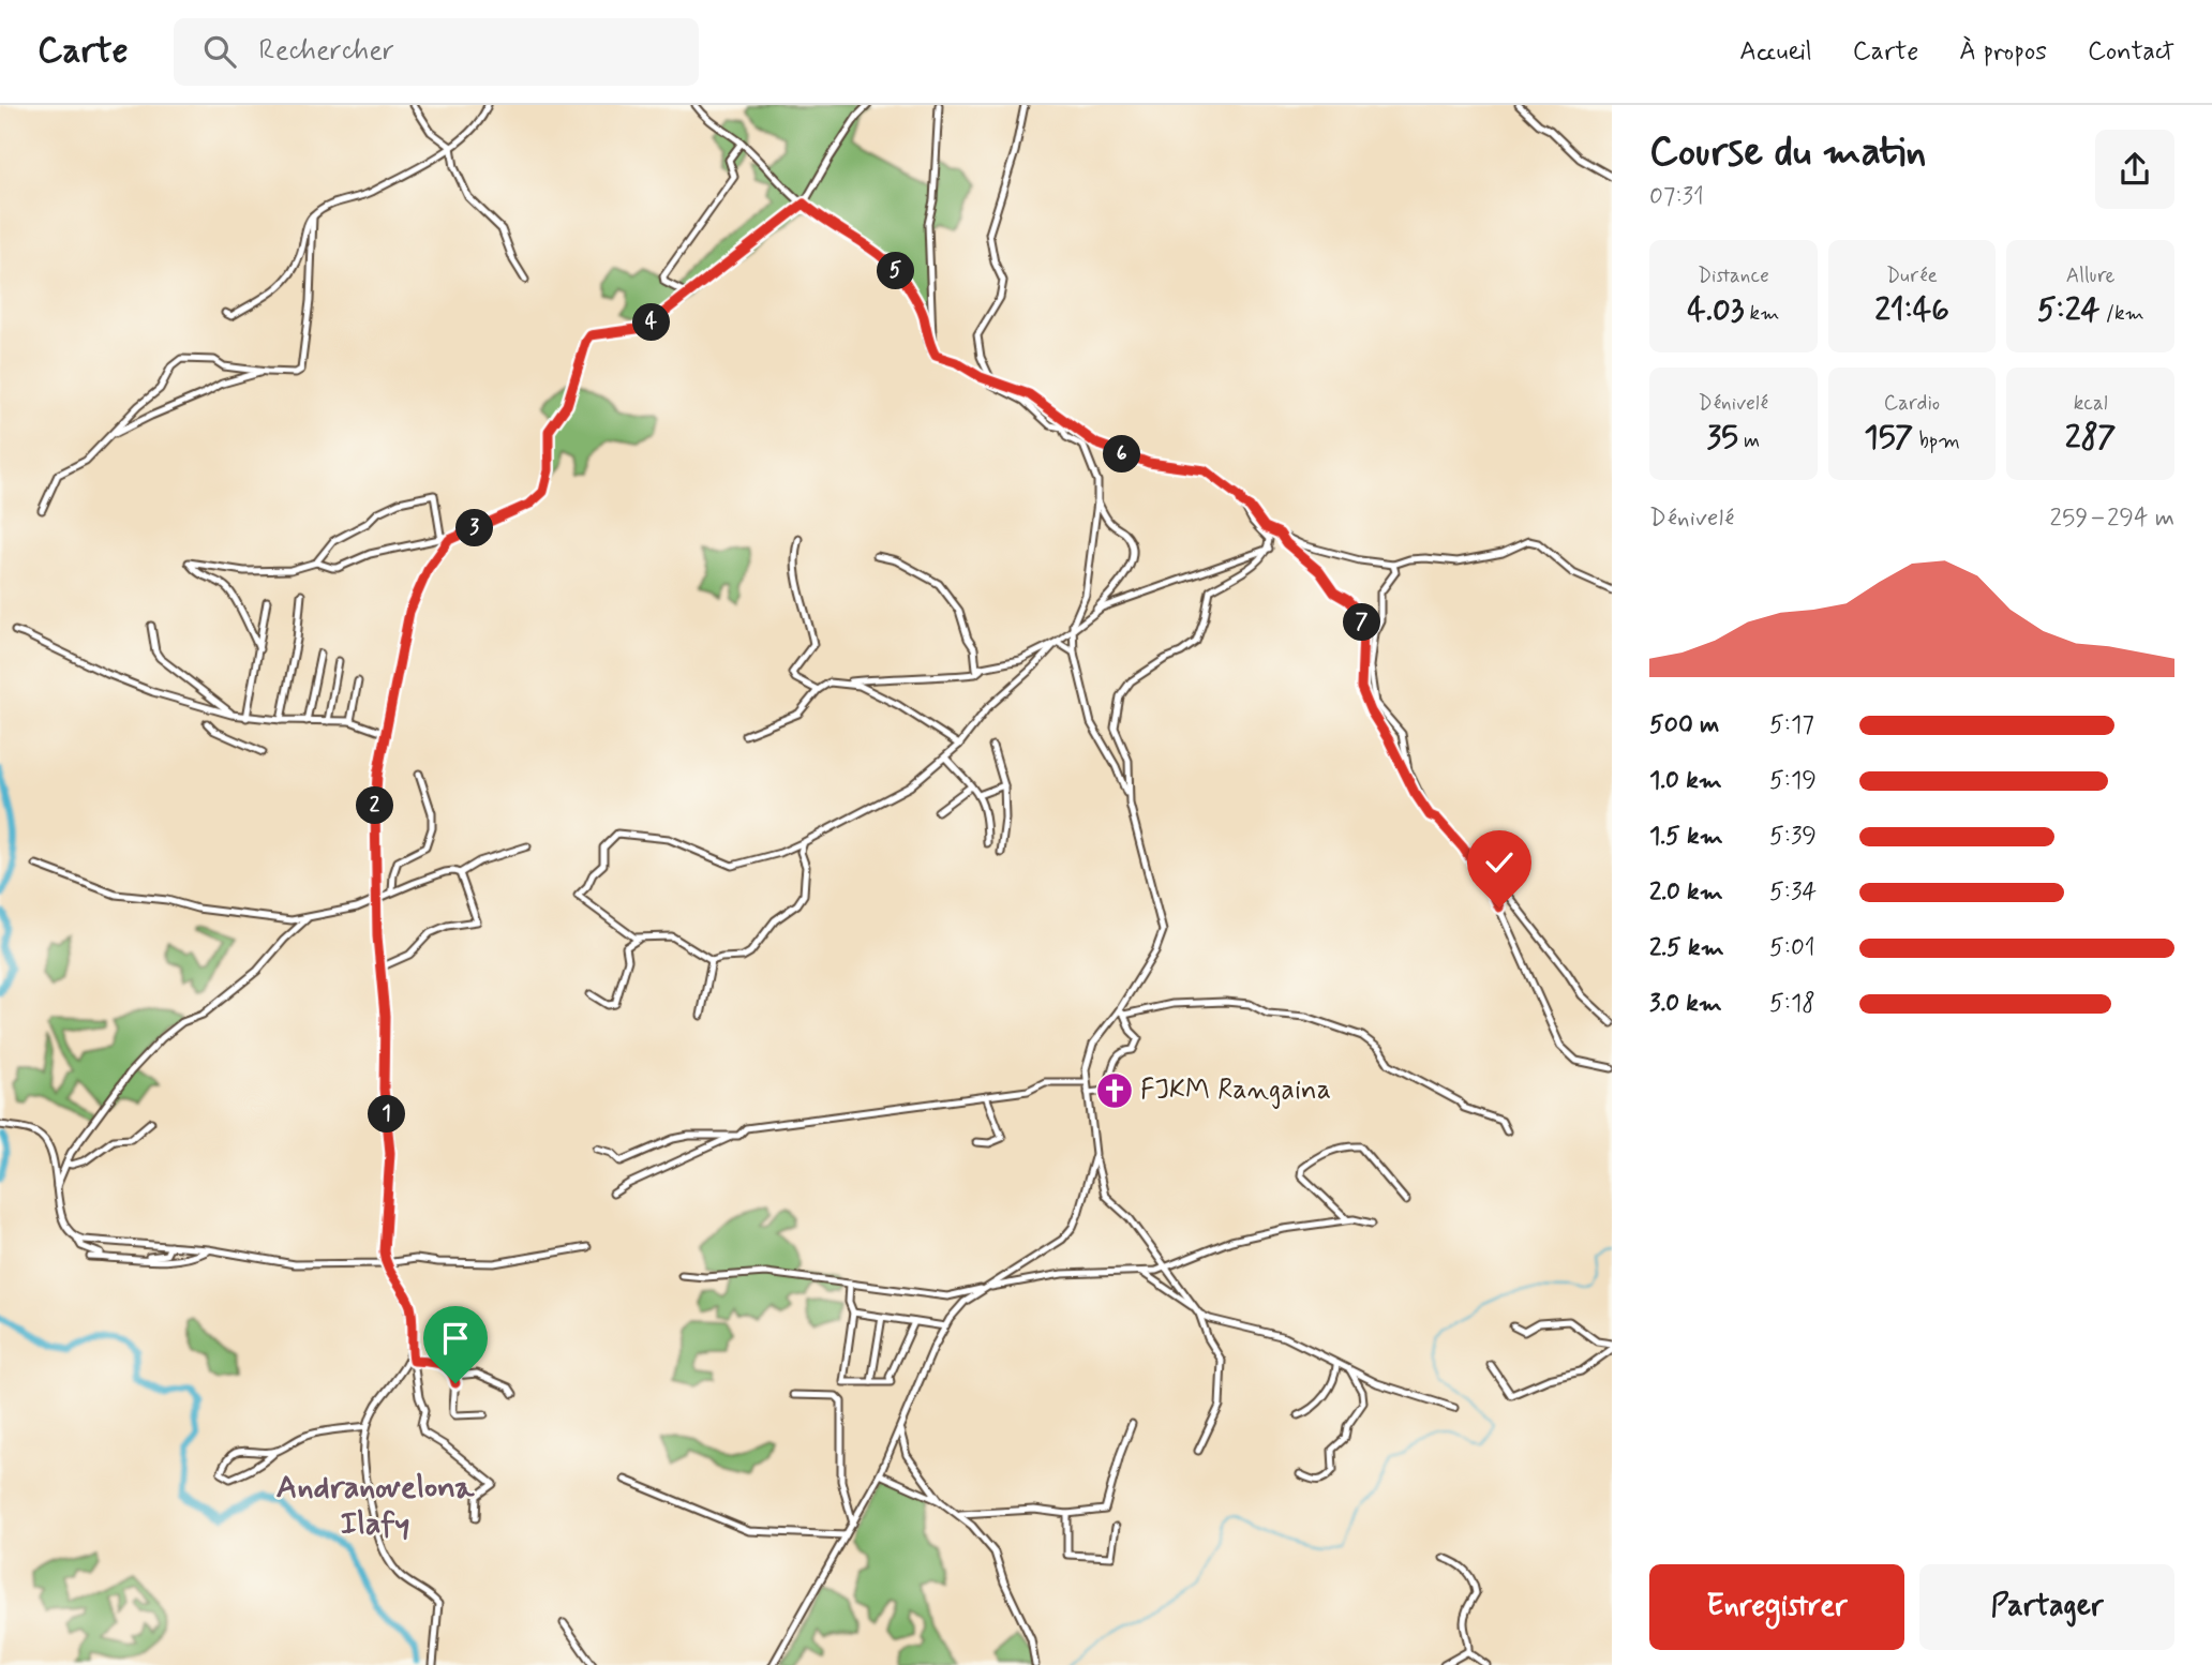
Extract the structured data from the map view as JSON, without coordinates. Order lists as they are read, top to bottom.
{
  "districts": ["Andranovelona Ilafy"],
  "places": {
    "church": ["FJKM Rangaina"]
  },
  "page": {
    "header": "Carte",
    "search": "Rechercher",
    "nav": [
      "Accueil",
      "Carte",
      "À propos",
      "Contact"
    ],
    "heading": ["Course du matin", "07:31"],
    "stats": [
      ["Distance", "4.03 km"],
      ["Durée", "21:46"],
      ["Allure", "5:24 /km"],
      ["Dénivelé", "35 m"],
      ["Cardio", "157 bpm"],
      ["kcal", "287"]
    ],
    "pins": [
      "5",
      "4",
      "6",
      "3",
      "7",
      "2",
      "1"
    ],
    "chart": ["Dénivelé", "259–294 m"],
    "list": [
      {
        "name": "500 m",
        "note": "5:17"
      },
      {
        "name": "1.0 km",
        "note": "5:19"
      },
      {
        "name": "1.5 km",
        "note": "5:39"
      },
      {
        "name": "2.0 km",
        "note": "5:34"
      },
      {
        "name": "2.5 km",
        "note": "5:01"
      },
      {
        "name": "3.0 km",
        "note": "5:18"
      }
    ],
    "buttons": ["Enregistrer", "Partager"]
  }
}
